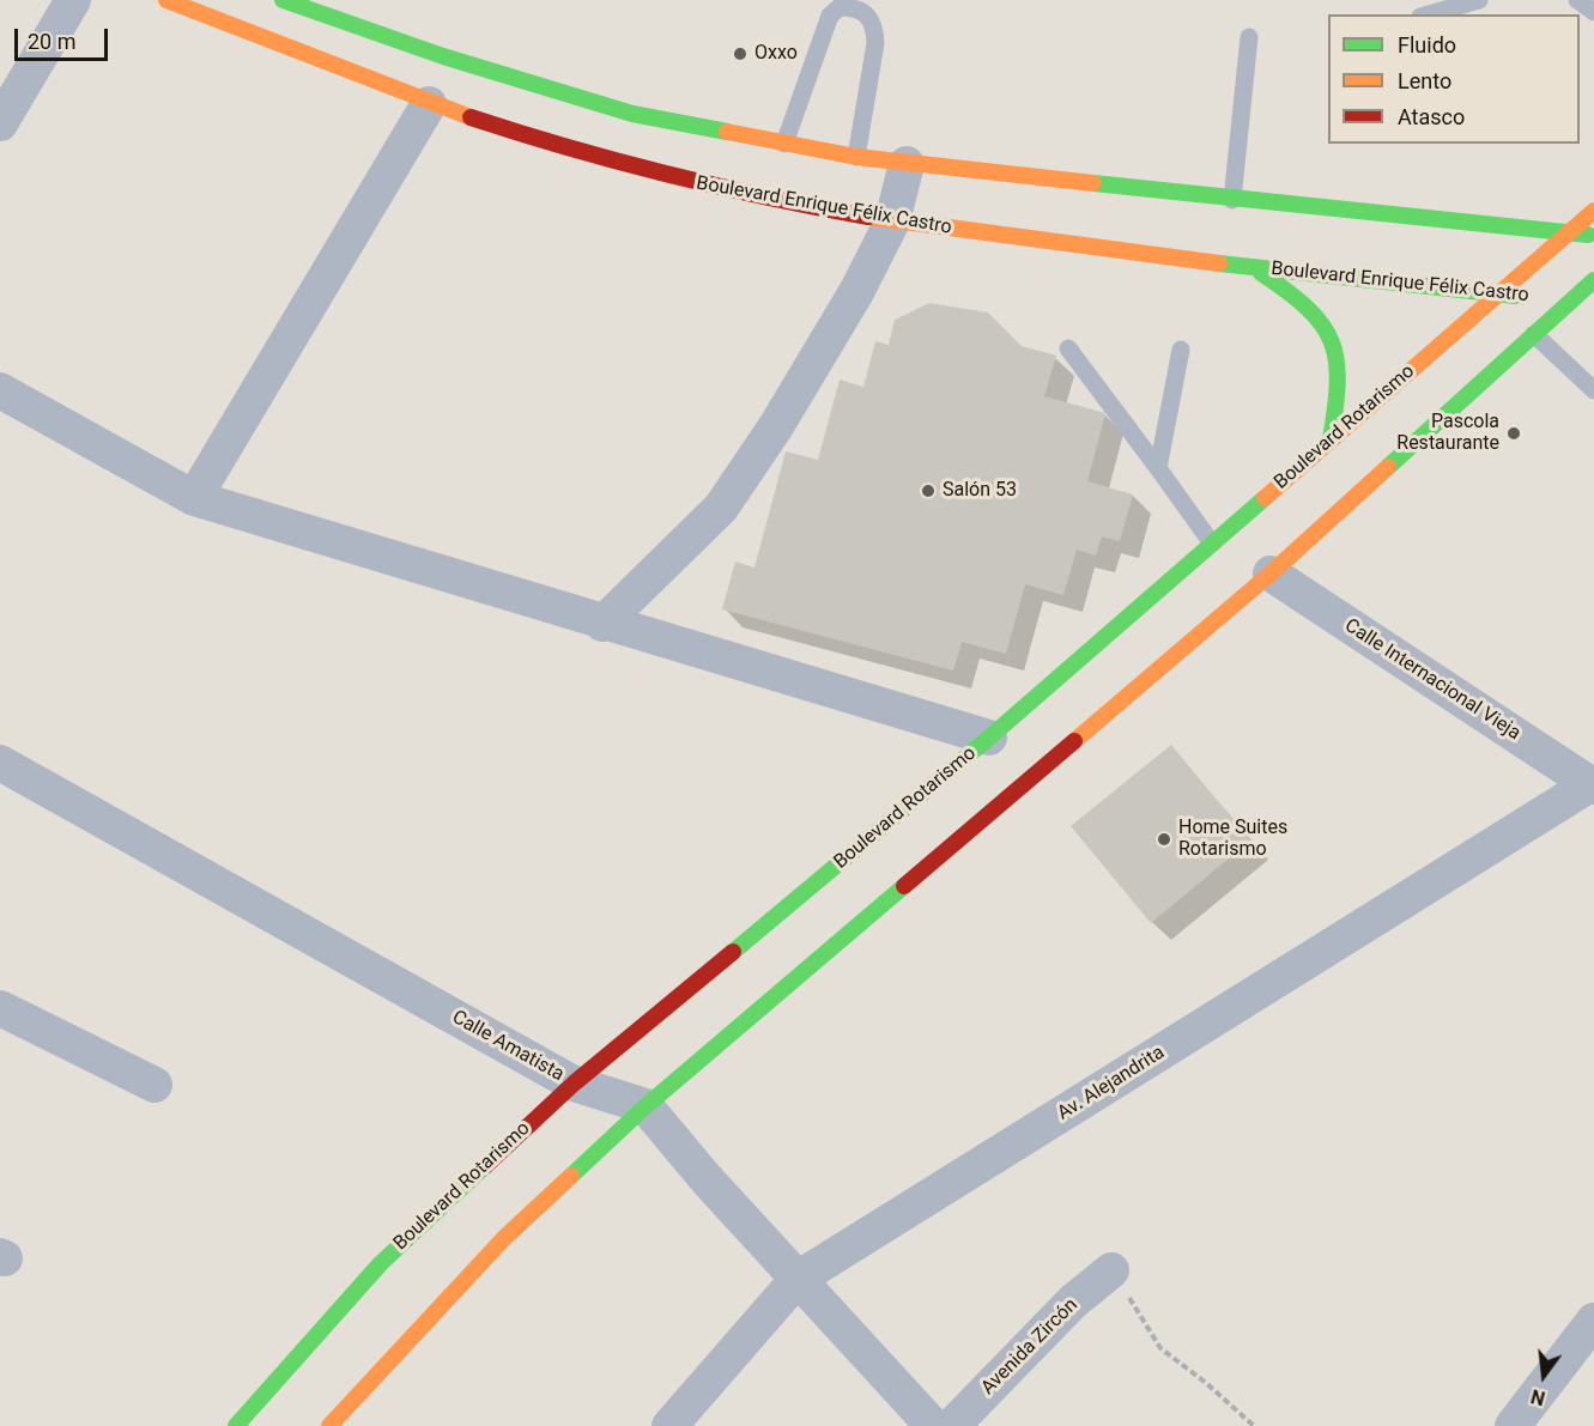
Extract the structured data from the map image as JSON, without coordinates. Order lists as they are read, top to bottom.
{
  "streets": {
    "street": [
      "Boulevard Enrique Félix Castro",
      "Boulevard Rotarismo",
      "Calle Internacional Vieja",
      "Calle Amatista",
      "Av. Alejandrita",
      "Avenida Zircón"
    ]
  },
  "crossings": [
    ["Boulevard Enrique Félix Castro", "Boulevard Rotarismo"],
    ["Boulevard Rotarismo", "Calle Amatista"],
    ["Calle Internacional Vieja", "Av. Alejandrita"]
  ],
  "places": [
    "Oxxo",
    "Pascola Restaurante",
    "Salón 53",
    "Home Suites Rotarismo"
  ],
  "legend": ["Fluido", "Lento", "Atasco"],
  "scale_bar": "20 m",
  "north": "bottom"
}
